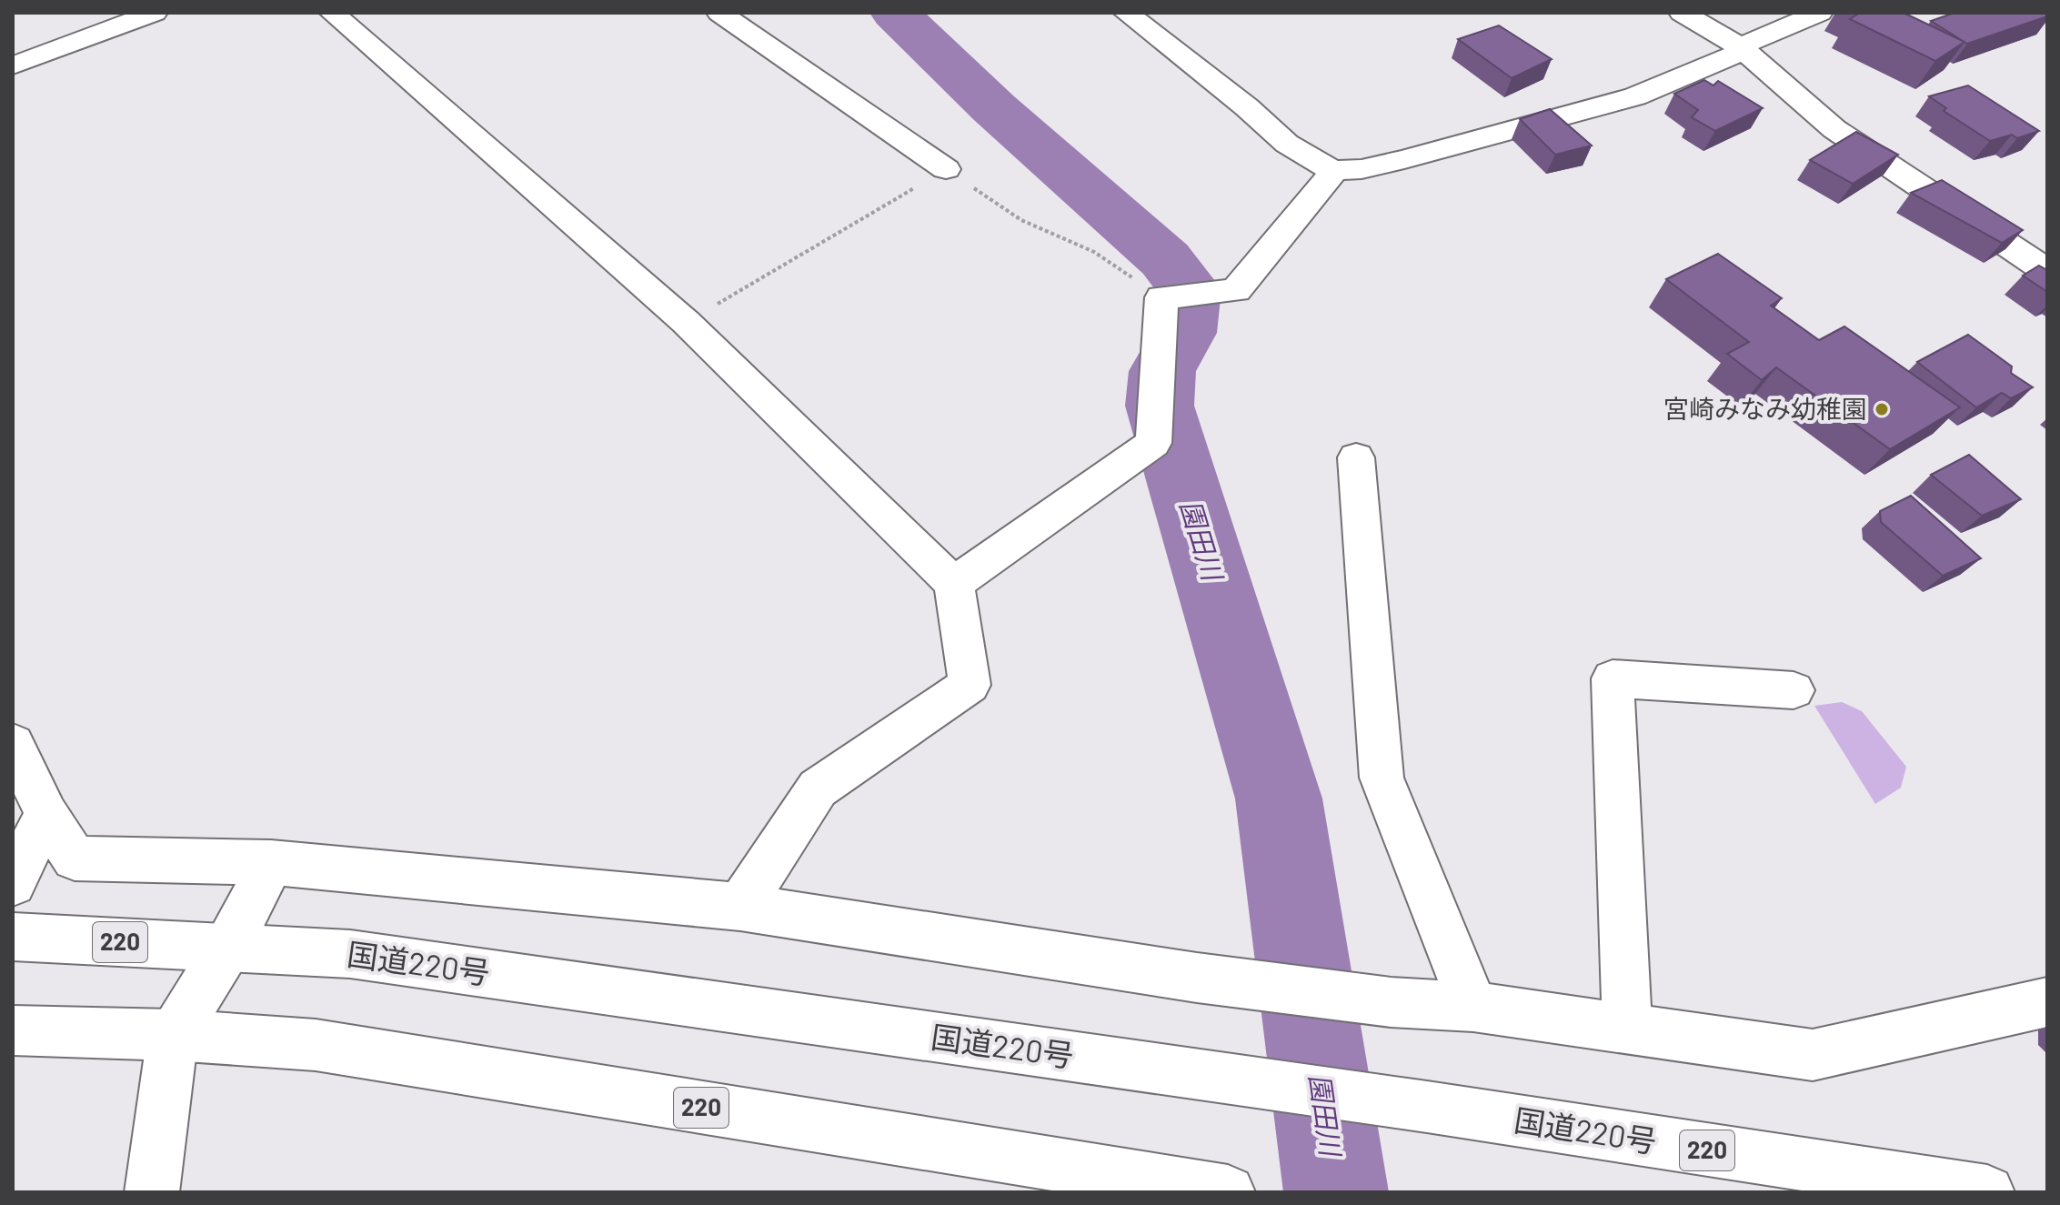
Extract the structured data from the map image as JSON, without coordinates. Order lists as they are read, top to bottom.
{
  "streets": {
    "main road": ["220", "国道220号"]
  },
  "water": ["園田川"],
  "places": ["宮崎みなみ幼稚園"]
}
